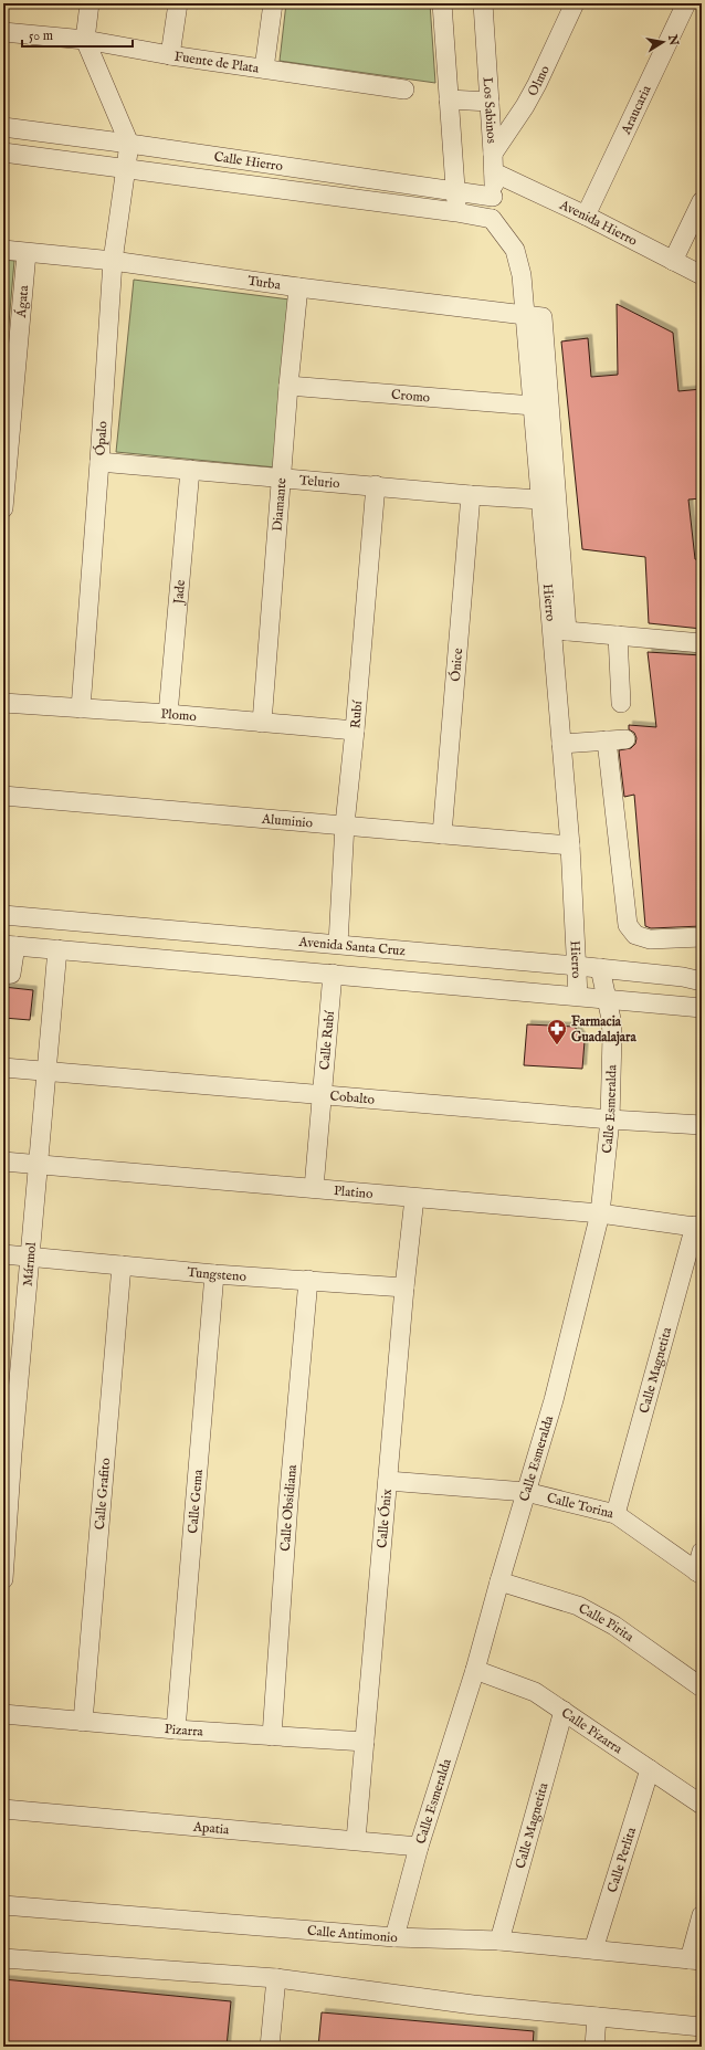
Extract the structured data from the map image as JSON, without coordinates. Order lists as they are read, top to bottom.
{
  "streets": {
    "street": [
      "Fuente de Plata",
      "Olmo",
      "Araucaria",
      "Los Sabinos",
      "Calle Hierro",
      "Avenida Hierro",
      "Turba",
      "Ágata",
      "Cromo",
      "Ópalo",
      "Telurio",
      "Diamante",
      "Jade",
      "Hierro",
      "Ónice",
      "Plomo",
      "Rubí",
      "Aluminio",
      "Avenida Santa Cruz",
      "Calle Rubí",
      "Cobalto",
      "Calle Esmeralda",
      "Platino",
      "Mármol",
      "Tungsteno",
      "Calle Magnetita",
      "Calle Grafito",
      "Calle Gema",
      "Calle Torina",
      "Calle Obsidiana",
      "Calle Ónix",
      "Calle Pirita",
      "Pizarra",
      "Calle Pizarra",
      "Apatia",
      "Calle Perlita",
      "Calle Antimonio"
    ]
  },
  "crossings": [
    ["Olmo", "Los Sabinos"],
    ["Olmo", "Avenida Hierro"],
    ["Araucaria", "Avenida Hierro"],
    ["Los Sabinos", "Calle Hierro"],
    ["Los Sabinos", "Avenida Hierro"],
    ["Los Sabinos", "Hierro"],
    ["Calle Hierro", "Ópalo"],
    ["Calle Hierro", "Hierro"],
    ["Turba", "Ágata"],
    ["Turba", "Ópalo"],
    ["Turba", "Diamante"],
    ["Turba", "Hierro"],
    ["Cromo", "Diamante"],
    ["Cromo", "Hierro"],
    ["Ópalo", "Telurio"],
    ["Ópalo", "Plomo"],
    ["Telurio", "Diamante"],
    ["Telurio", "Jade"],
    ["Telurio", "Hierro"],
    ["Telurio", "Ónice"],
    ["Telurio", "Rubí"],
    ["Diamante", "Plomo"],
    ["Jade", "Plomo"],
    ["Hierro", "Aluminio"],
    ["Hierro", "Avenida Santa Cruz"],
    ["Ónice", "Aluminio"],
    ["Plomo", "Rubí"],
    ["Rubí", "Aluminio"],
    ["Rubí", "Avenida Santa Cruz"],
    ["Avenida Santa Cruz", "Calle Esmeralda"],
    ["Calle Rubí", "Cobalto"],
    ["Calle Rubí", "Platino"],
    ["Cobalto", "Calle Esmeralda"],
    ["Cobalto", "Mármol"],
    ["Calle Esmeralda", "Platino"],
    ["Calle Esmeralda", "Calle Torina"],
    ["Calle Esmeralda", "Calle Pirita"],
    ["Calle Esmeralda", "Calle Pizarra"],
    ["Calle Esmeralda", "Apatia"],
    ["Calle Esmeralda", "Calle Antimonio"],
    ["Platino", "Mármol"],
    ["Platino", "Calle Magnetita"],
    ["Platino", "Calle Ónix"],
    ["Mármol", "Tungsteno"],
    ["Tungsteno", "Calle Grafito"],
    ["Tungsteno", "Calle Gema"],
    ["Tungsteno", "Calle Obsidiana"],
    ["Tungsteno", "Calle Ónix"],
    ["Calle Magnetita", "Calle Torina"],
    ["Calle Magnetita", "Calle Pizarra"],
    ["Calle Magnetita", "Calle Antimonio"],
    ["Calle Grafito", "Pizarra"],
    ["Calle Gema", "Pizarra"],
    ["Calle Torina", "Calle Ónix"],
    ["Calle Obsidiana", "Pizarra"],
    ["Calle Ónix", "Pizarra"],
    ["Calle Ónix", "Apatia"],
    ["Calle Pizarra", "Calle Perlita"],
    ["Calle Perlita", "Calle Antimonio"]
  ],
  "places": {
    "pharmacy": ["Farmacia Guadalajara"]
  },
  "scale_bar": "50 m",
  "north": "right"
}
